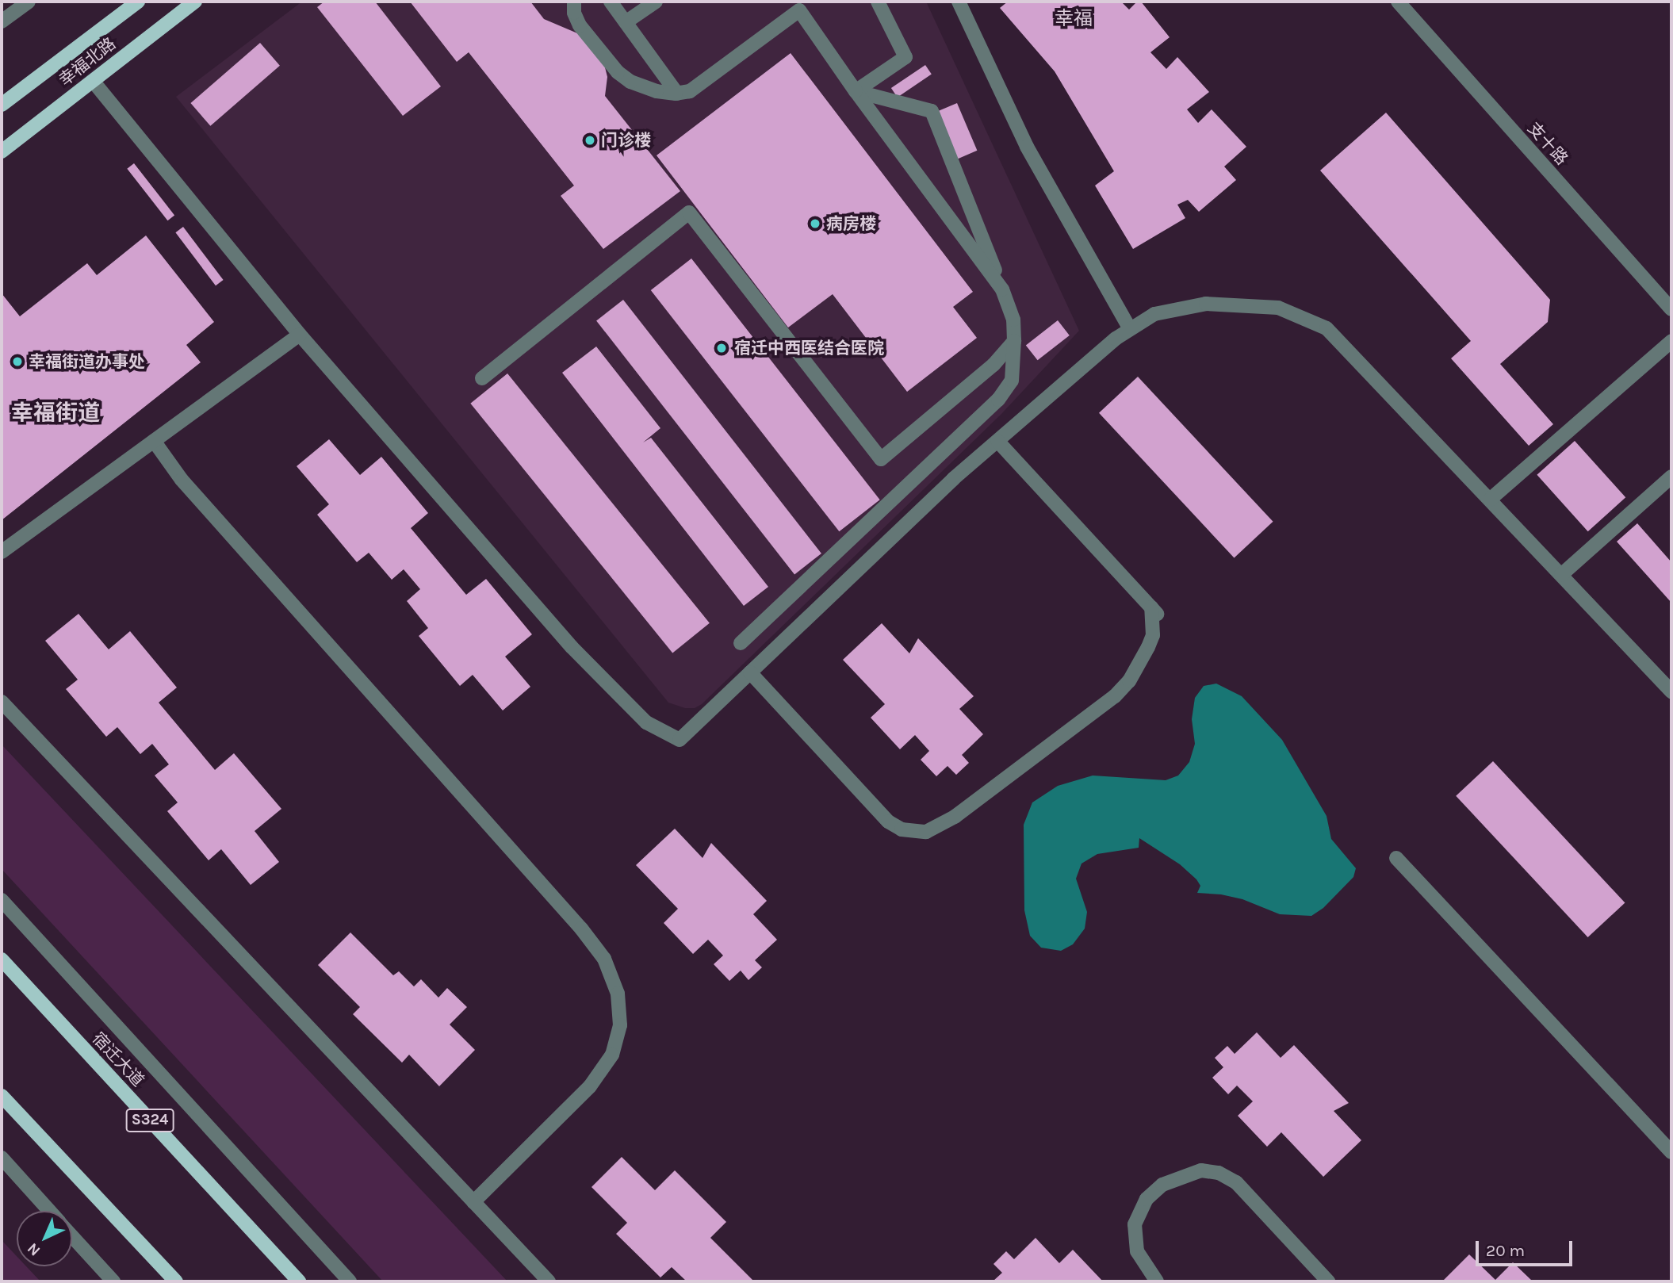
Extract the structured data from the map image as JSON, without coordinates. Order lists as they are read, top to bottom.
{
  "streets": {
    "main road": ["幸福北路", "宿迁大道", "S324"],
    "street": ["支十路"]
  },
  "districts": ["幸福", "幸福街道"],
  "places": [
    "门诊楼",
    "病房楼",
    "宿迁中西医结合医院",
    "幸福街道办事处"
  ],
  "scale_bar": "20 m",
  "north": "bottom left"
}
